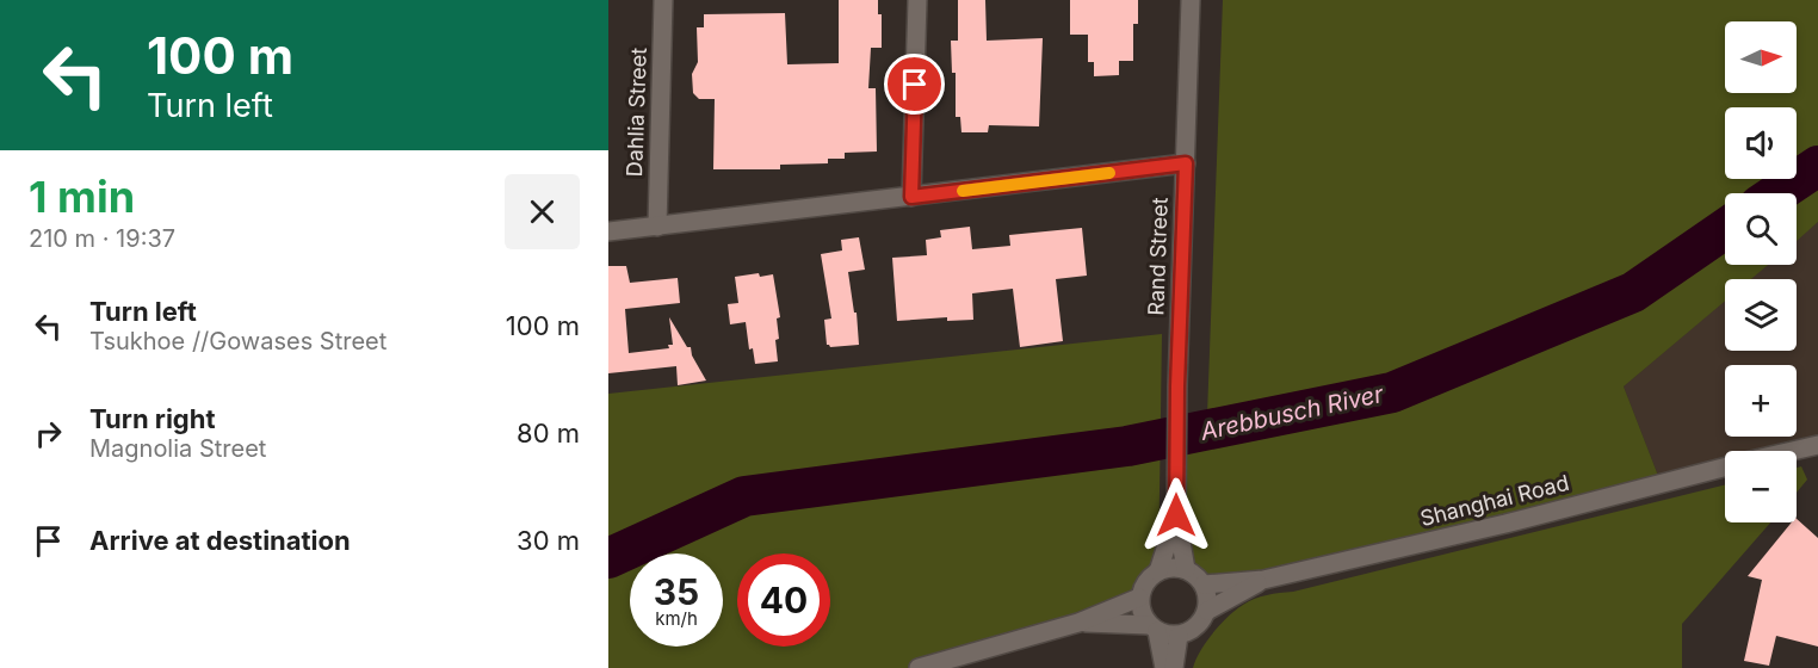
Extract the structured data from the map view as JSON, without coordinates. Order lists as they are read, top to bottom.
{
  "streets": {
    "street": ["Dahlia Street", "Rand Street", "Shanghai Road"]
  },
  "water": ["Arebbusch River"],
  "north": "right",
  "page": {
    "turn": ["100 m", "Turn left"],
    "map_buttons": ["+", "−"],
    "heading": ["1 min", "210 m · 19:37"],
    "list": [
      {
        "name": "Turn left",
        "note": "Tsukhoe //Gowases Street",
        "value": "100 m"
      },
      {
        "name": "Turn right",
        "note": "Magnolia Street",
        "value": "80 m"
      },
      {
        "name": "Arrive at destination",
        "value": "30 m"
      }
    ],
    "speed": "35 km/h",
    "limit": "40"
  }
}
